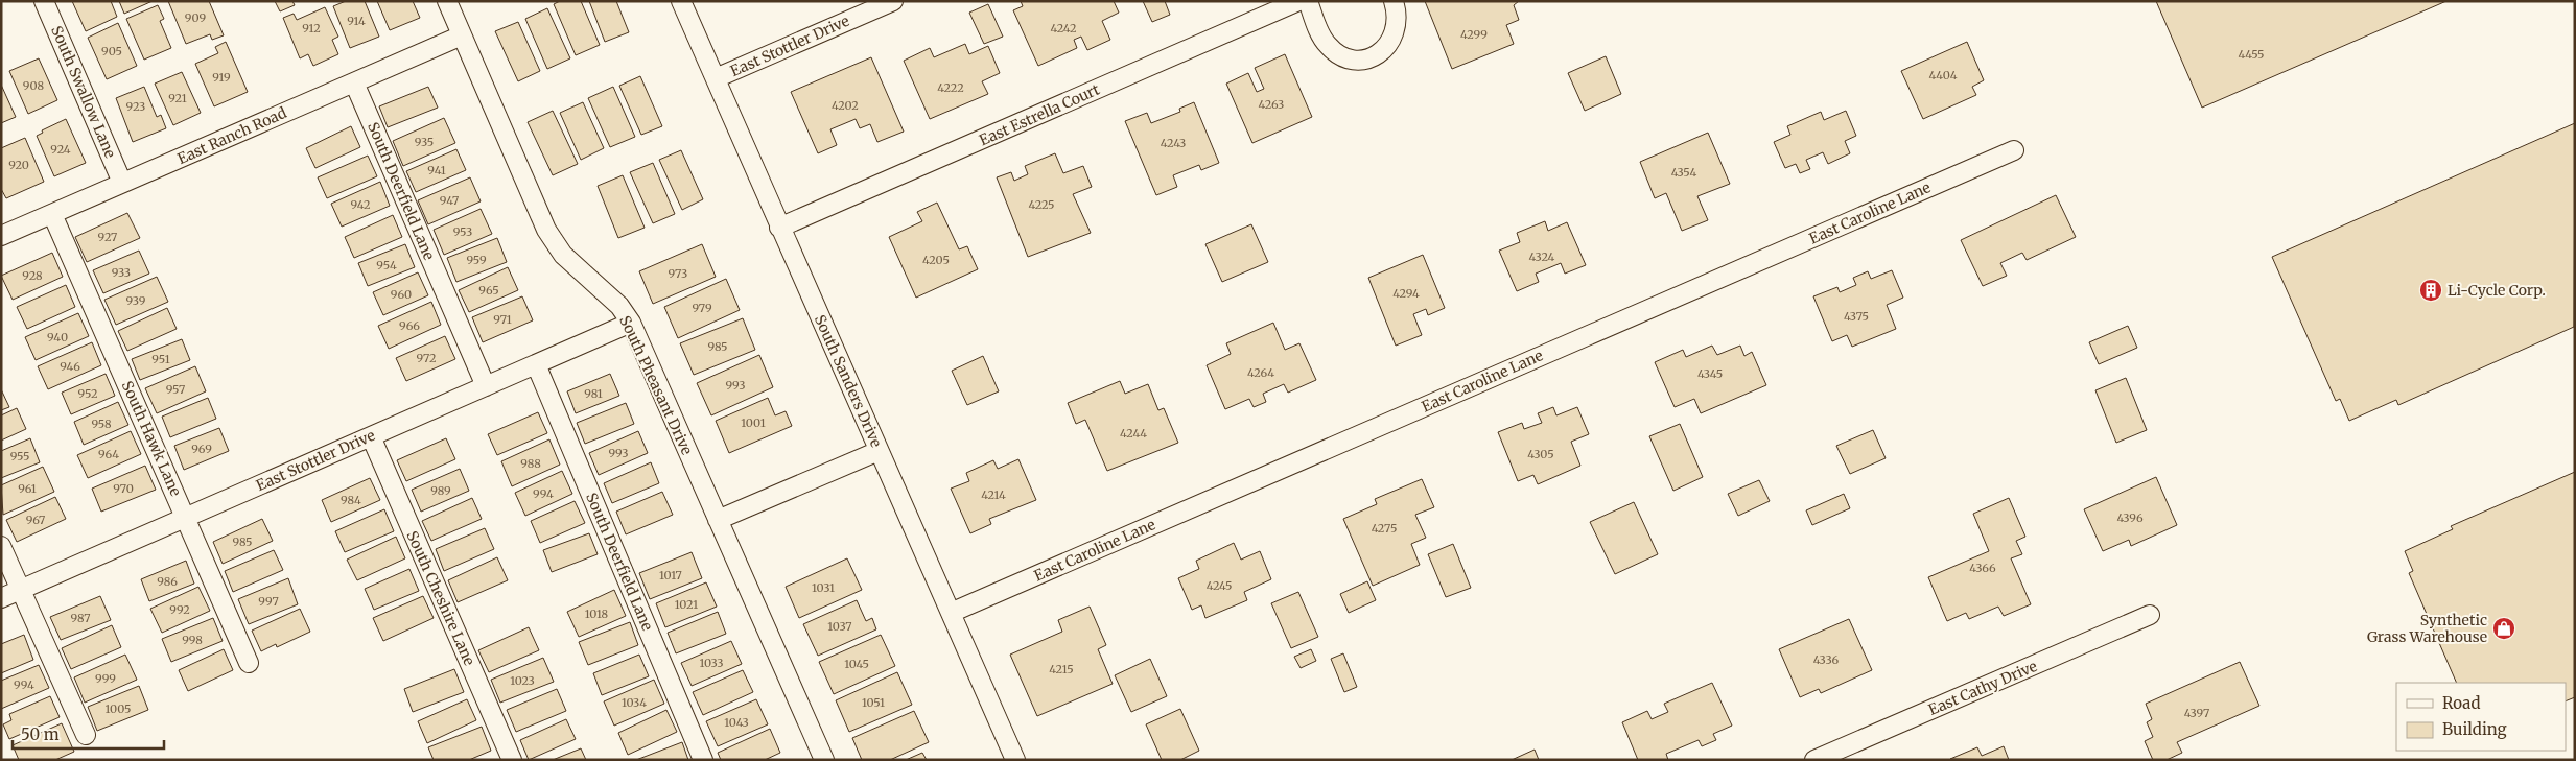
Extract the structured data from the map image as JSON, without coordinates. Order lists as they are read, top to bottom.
{
  "streets": {
    "street": [
      "East Stottler Drive",
      "South Swallow Lane",
      "East Estrella Court",
      "East Ranch Road",
      "South Deerfield Lane",
      "East Caroline Lane",
      "South Sanders Drive",
      "South Pheasant Drive",
      "South Hawk Lane",
      "South Cheshire Lane",
      "East Cathy Drive"
    ]
  },
  "crossings": [
    ["East Stottler Drive", "South Deerfield Lane"],
    ["East Stottler Drive", "South Sanders Drive"],
    ["East Stottler Drive", "South Pheasant Drive"],
    ["East Stottler Drive", "South Hawk Lane"],
    ["East Stottler Drive", "South Cheshire Lane"],
    ["South Swallow Lane", "East Ranch Road"],
    ["East Estrella Court", "South Sanders Drive"],
    ["East Ranch Road", "South Deerfield Lane"],
    ["East Ranch Road", "South Pheasant Drive"],
    ["East Ranch Road", "South Hawk Lane"],
    ["East Caroline Lane", "South Sanders Drive"]
  ],
  "places": {
    "building": ["Li-Cycle Corp."],
    "shop": ["Synthetic Grass Warehouse"]
  },
  "house_numbers": [
    "909",
    "914",
    "912",
    "4242",
    "4299",
    "905",
    "4455",
    "4404",
    "919",
    "908",
    "4222",
    "921",
    "4263",
    "4202",
    "923",
    "935",
    "4243",
    "924",
    "920",
    "941",
    "4354",
    "947",
    "942",
    "4225",
    "953",
    "927",
    "4324",
    "959",
    "4205",
    "954",
    "933",
    "973",
    "928",
    "965",
    "4294",
    "960",
    "939",
    "979",
    "4375",
    "971",
    "966",
    "940",
    "985",
    "972",
    "951",
    "946",
    "4264",
    "4345",
    "993",
    "957",
    "952",
    "981",
    "1001",
    "958",
    "4244",
    "969",
    "993",
    "964",
    "4305",
    "955",
    "988",
    "961",
    "970",
    "989",
    "994",
    "4214",
    "984",
    "4396",
    "967",
    "4275",
    "985",
    "4366",
    "1017",
    "986",
    "4245",
    "1031",
    "997",
    "1021",
    "992",
    "1018",
    "987",
    "1037",
    "998",
    "4336",
    "1033",
    "1045",
    "4215",
    "999",
    "1023",
    "994",
    "1034",
    "1051",
    "1005",
    "4397",
    "1043"
  ],
  "legend": ["Road", "Building"],
  "scale_bar": "50 m"
}
